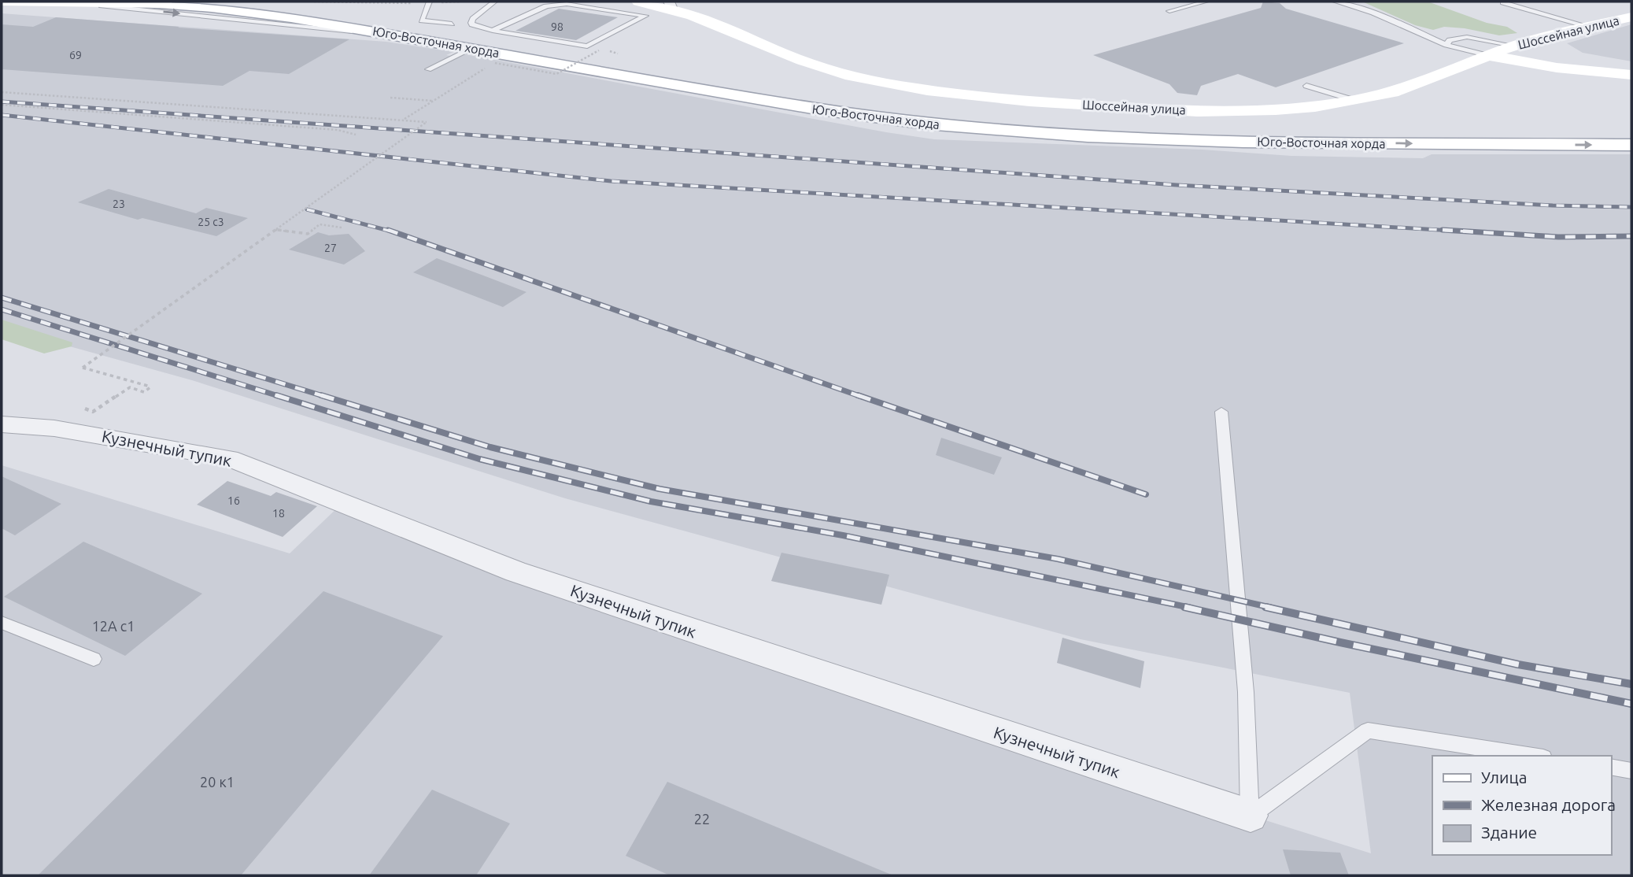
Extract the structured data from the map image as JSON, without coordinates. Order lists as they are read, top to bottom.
{
  "streets": {
    "main road": ["Шоссейная улица", "Юго-Восточная хорда"],
    "street": ["Кузнечный тупик"]
  },
  "house_numbers": [
    "98",
    "69",
    "23",
    "25 c3",
    "27",
    "16",
    "18",
    "12А с1",
    "20 к1",
    "22"
  ],
  "legend": ["Улица", "Железная дорога", "Здание"]
}
